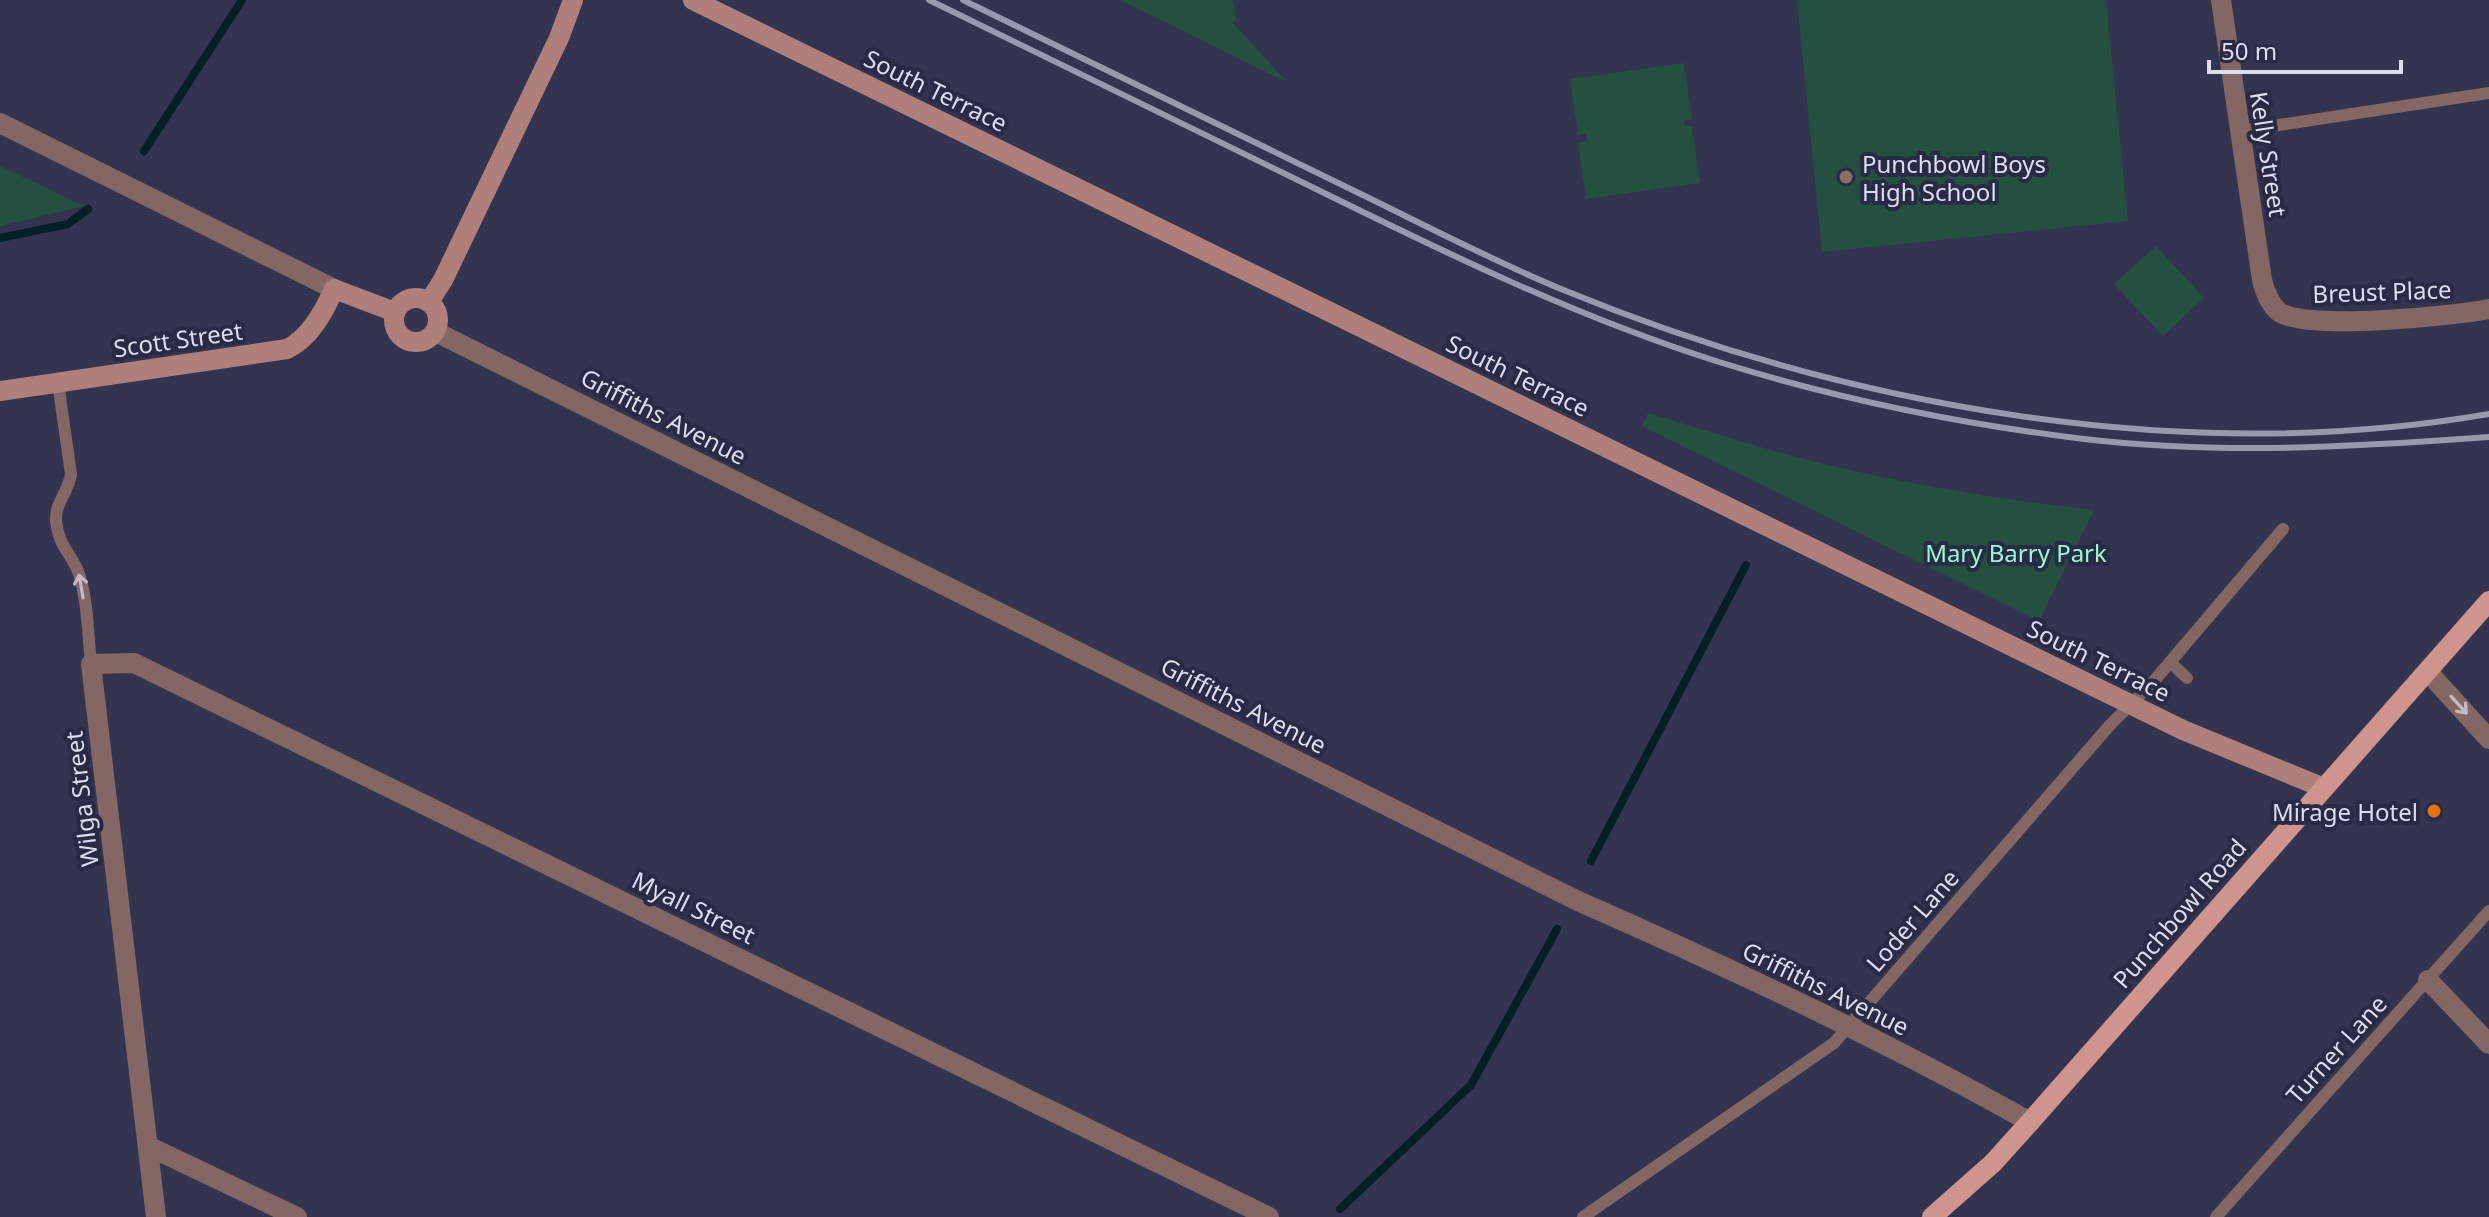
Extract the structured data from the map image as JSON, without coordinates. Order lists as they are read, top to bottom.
{
  "streets": {
    "main road": ["Punchbowl Road"],
    "street": [
      "South Terrace",
      "Kelly Street",
      "Breust Place",
      "Scott Street",
      "Griffiths Avenue",
      "Wilga Street",
      "Myall Street"
    ],
    "lane": ["Loder Lane", "Turner Lane"]
  },
  "crossings": [
    ["South Terrace", "Punchbowl Road"],
    ["South Terrace", "Loder Lane"],
    ["Kelly Street", "Breust Place"],
    ["Scott Street", "Wilga Street"],
    ["Griffiths Avenue", "Punchbowl Road"],
    ["Griffiths Avenue", "Loder Lane"],
    ["Wilga Street", "Myall Street"]
  ],
  "parks": ["Mary Barry Park"],
  "places": ["Punchbowl Boys High School", "Mirage Hotel"],
  "scale_bar": "50 m"
}
